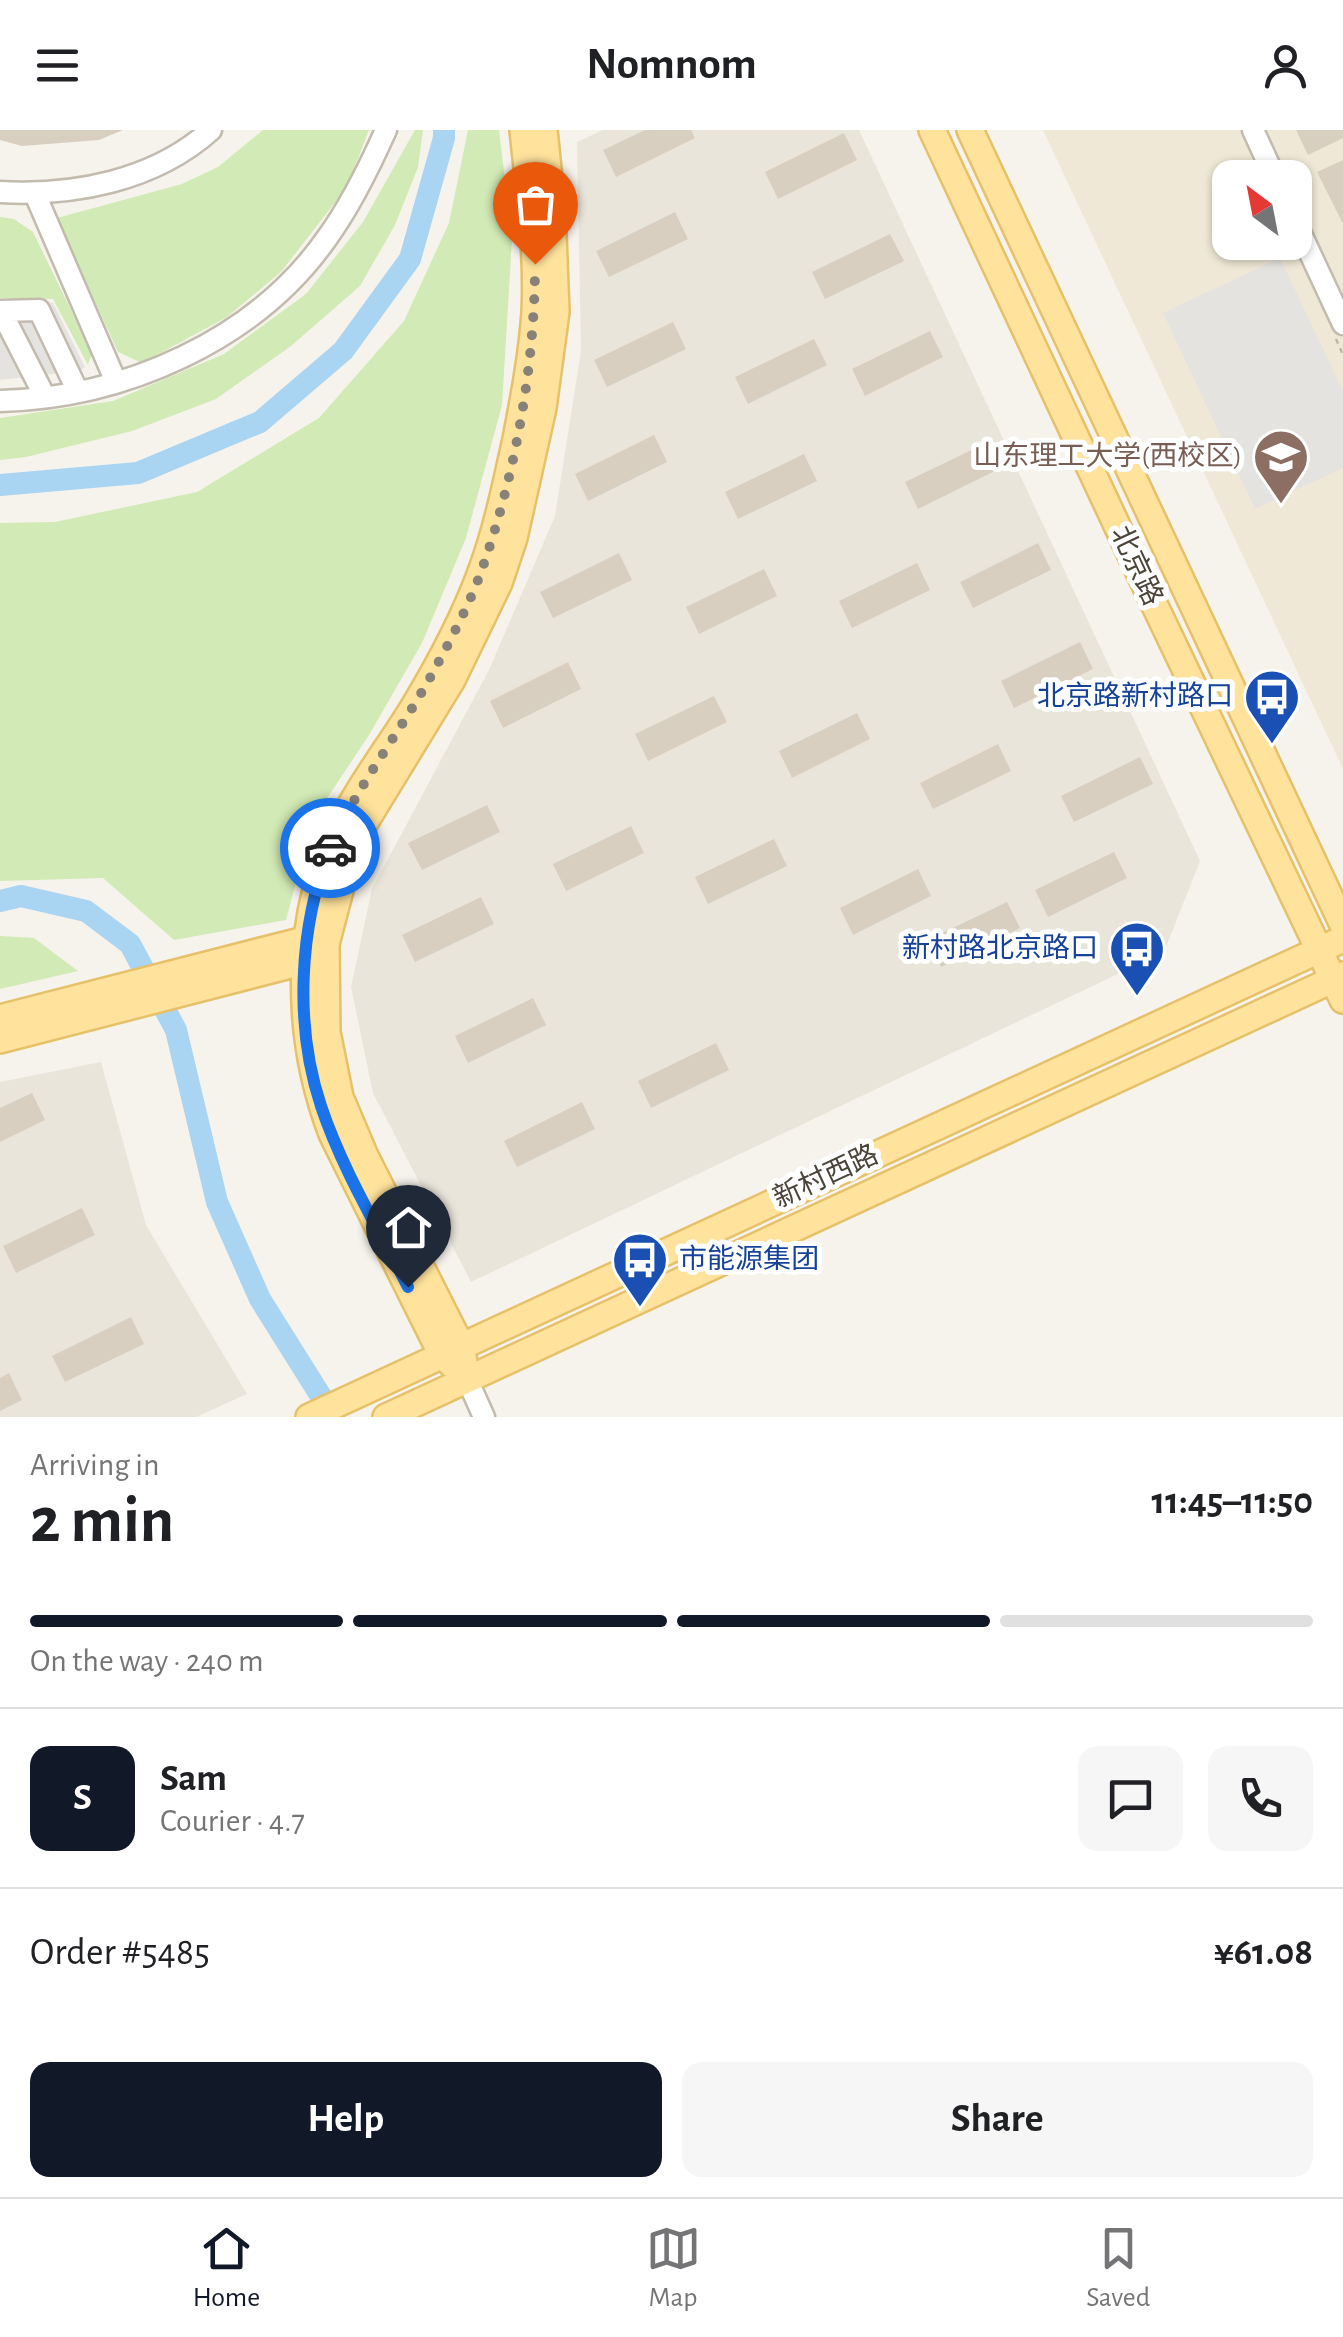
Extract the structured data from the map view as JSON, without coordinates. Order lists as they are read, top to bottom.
{
  "streets": {
    "main road": ["北京路", "新村西路"]
  },
  "crossings": [
    ["北京路", "新村西路"]
  ],
  "places": {
    "school or university": ["山东理工大学(西校区)"],
    "bus stop": ["北京路新村路口", "新村路北京路口", "市能源集团"]
  },
  "north": "top left",
  "page": {
    "header": "Nomnom",
    "heading": ["2 min", "Arriving in", "11:45–11:50"],
    "panel": [
      "Sam",
      "Courier · 4.7",
      "Order #5485",
      "¥61.08"
    ],
    "bar": "On the way · 240 m",
    "round": "S",
    "buttons": ["Help", "Share"],
    "tabs": ["Home", "Map", "Saved"]
  }
}
